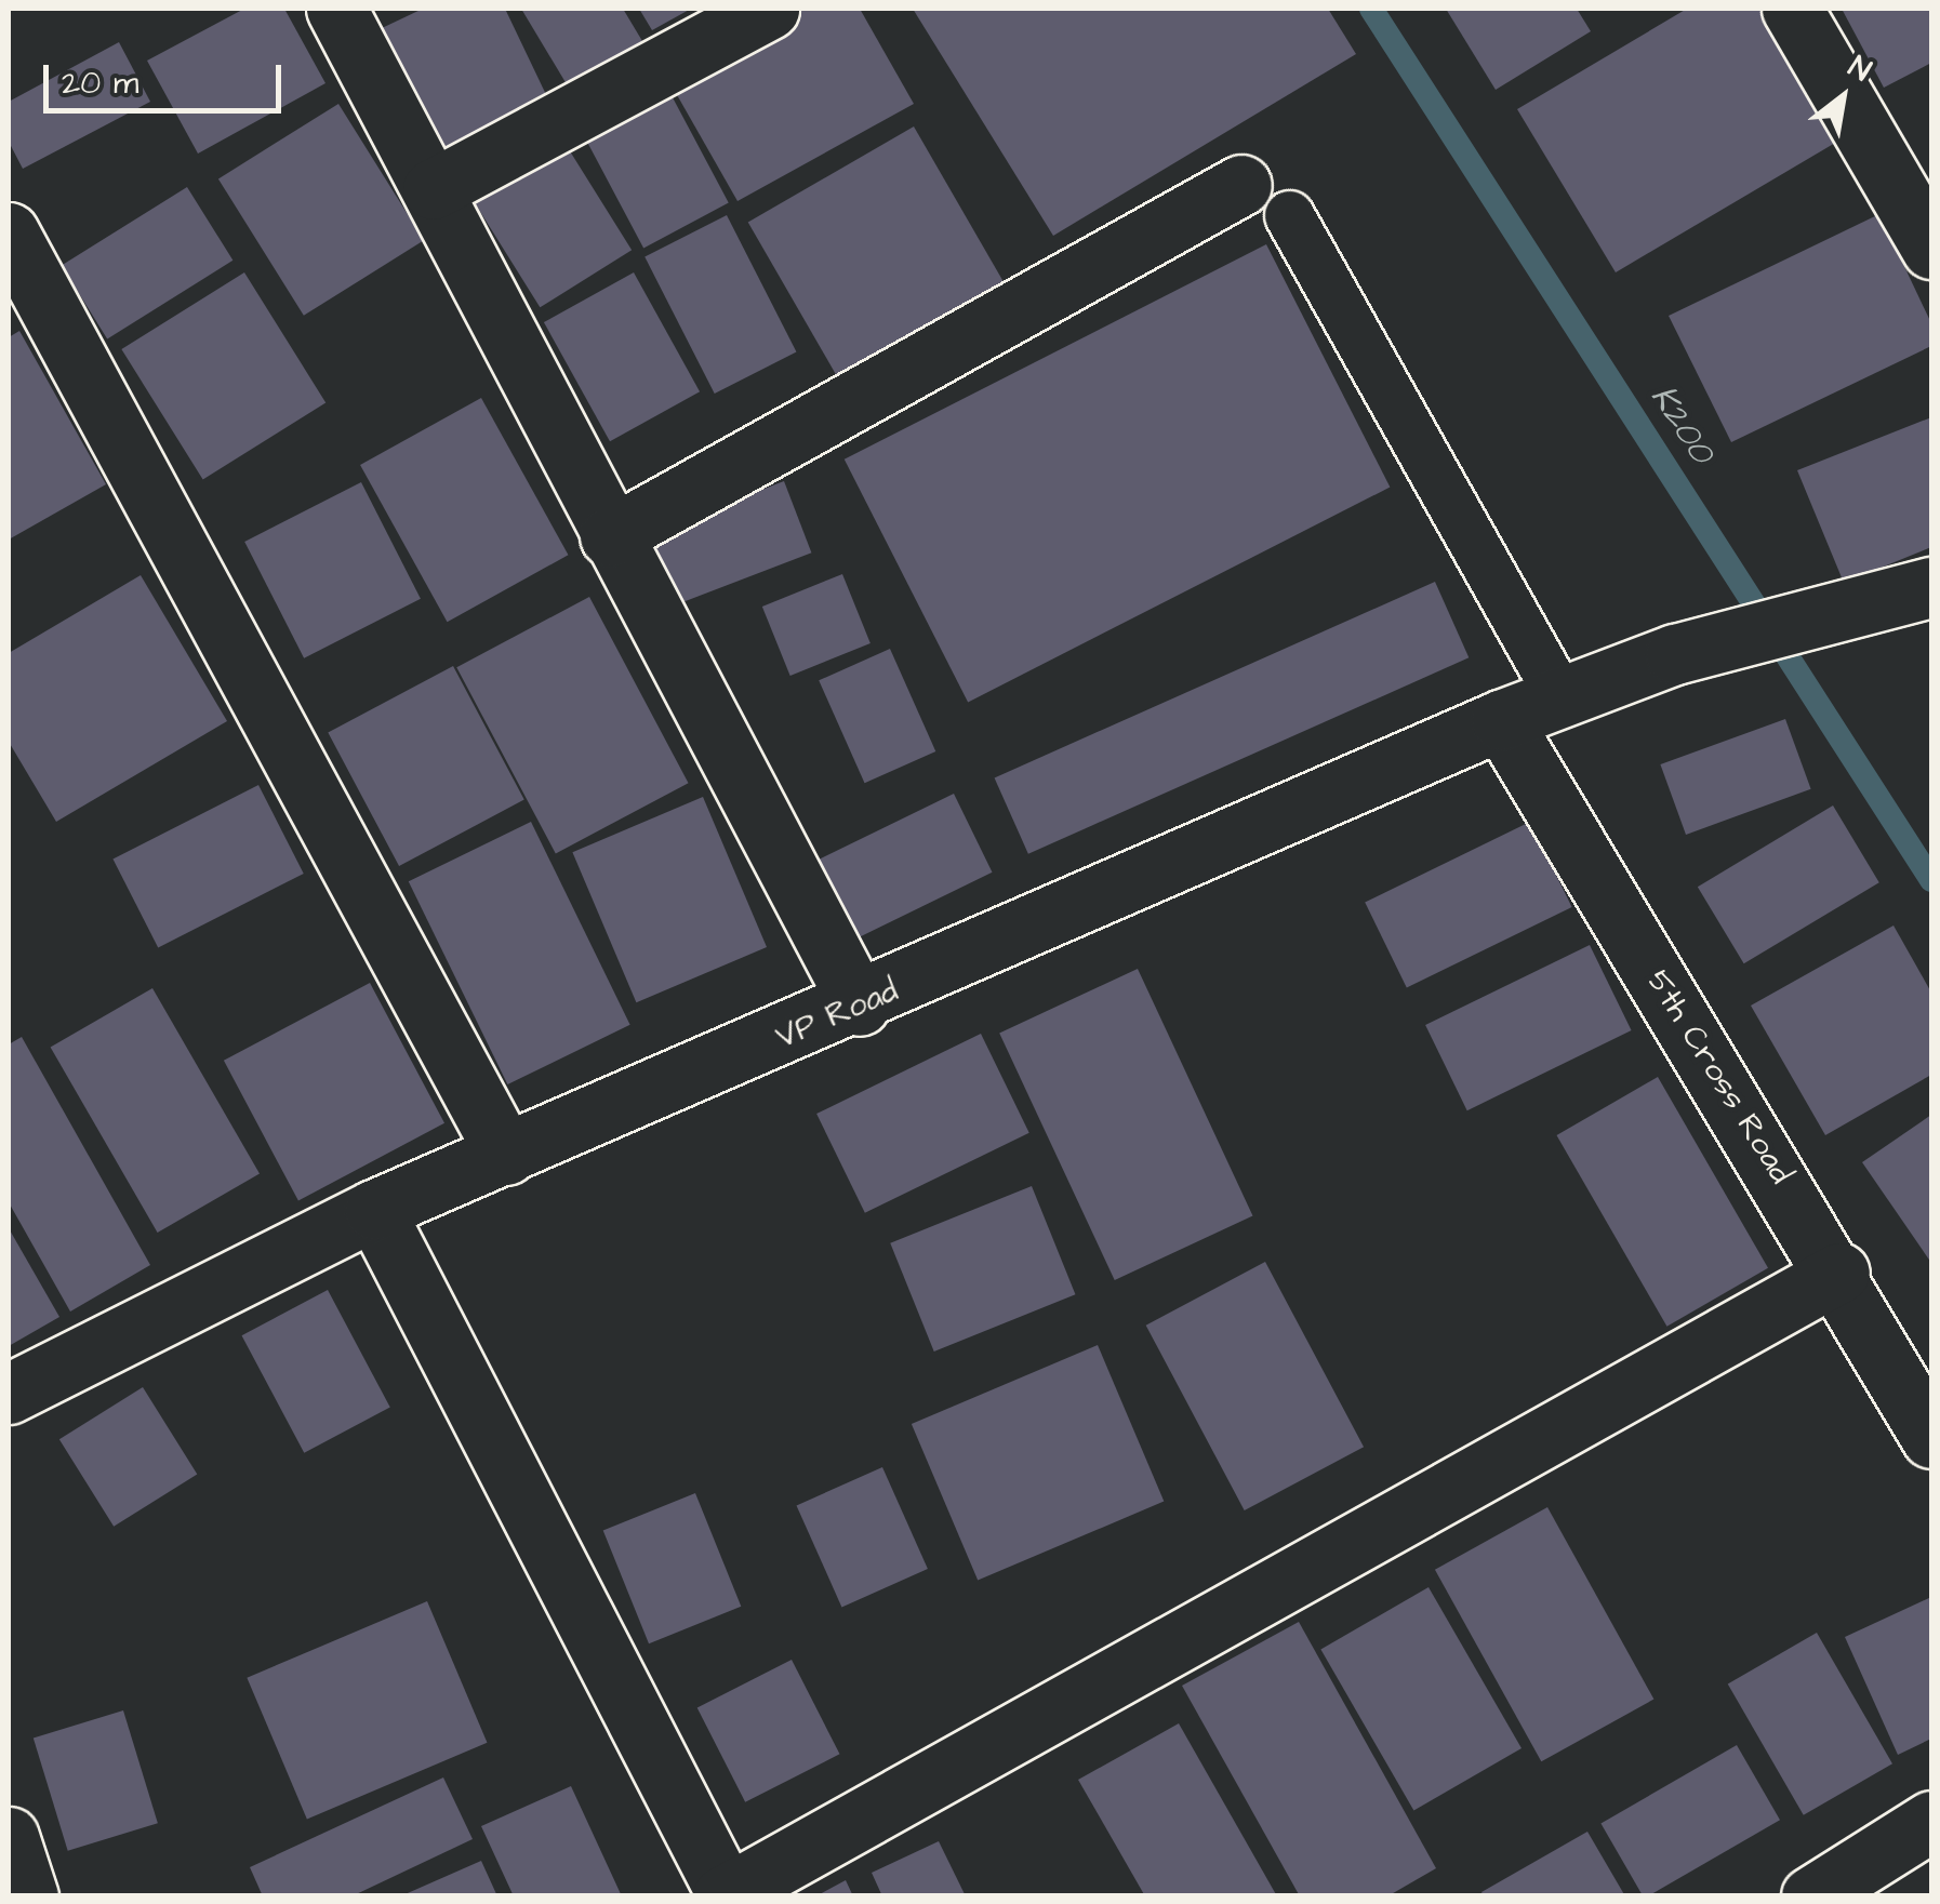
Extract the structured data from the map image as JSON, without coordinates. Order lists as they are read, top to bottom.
{
  "streets": {
    "street": ["VP Road", "5th Cross Road"]
  },
  "crossings": [
    ["VP Road", "5th Cross Road"]
  ],
  "water": ["K200"],
  "scale_bar": "20 m",
  "north": "top right"
}
